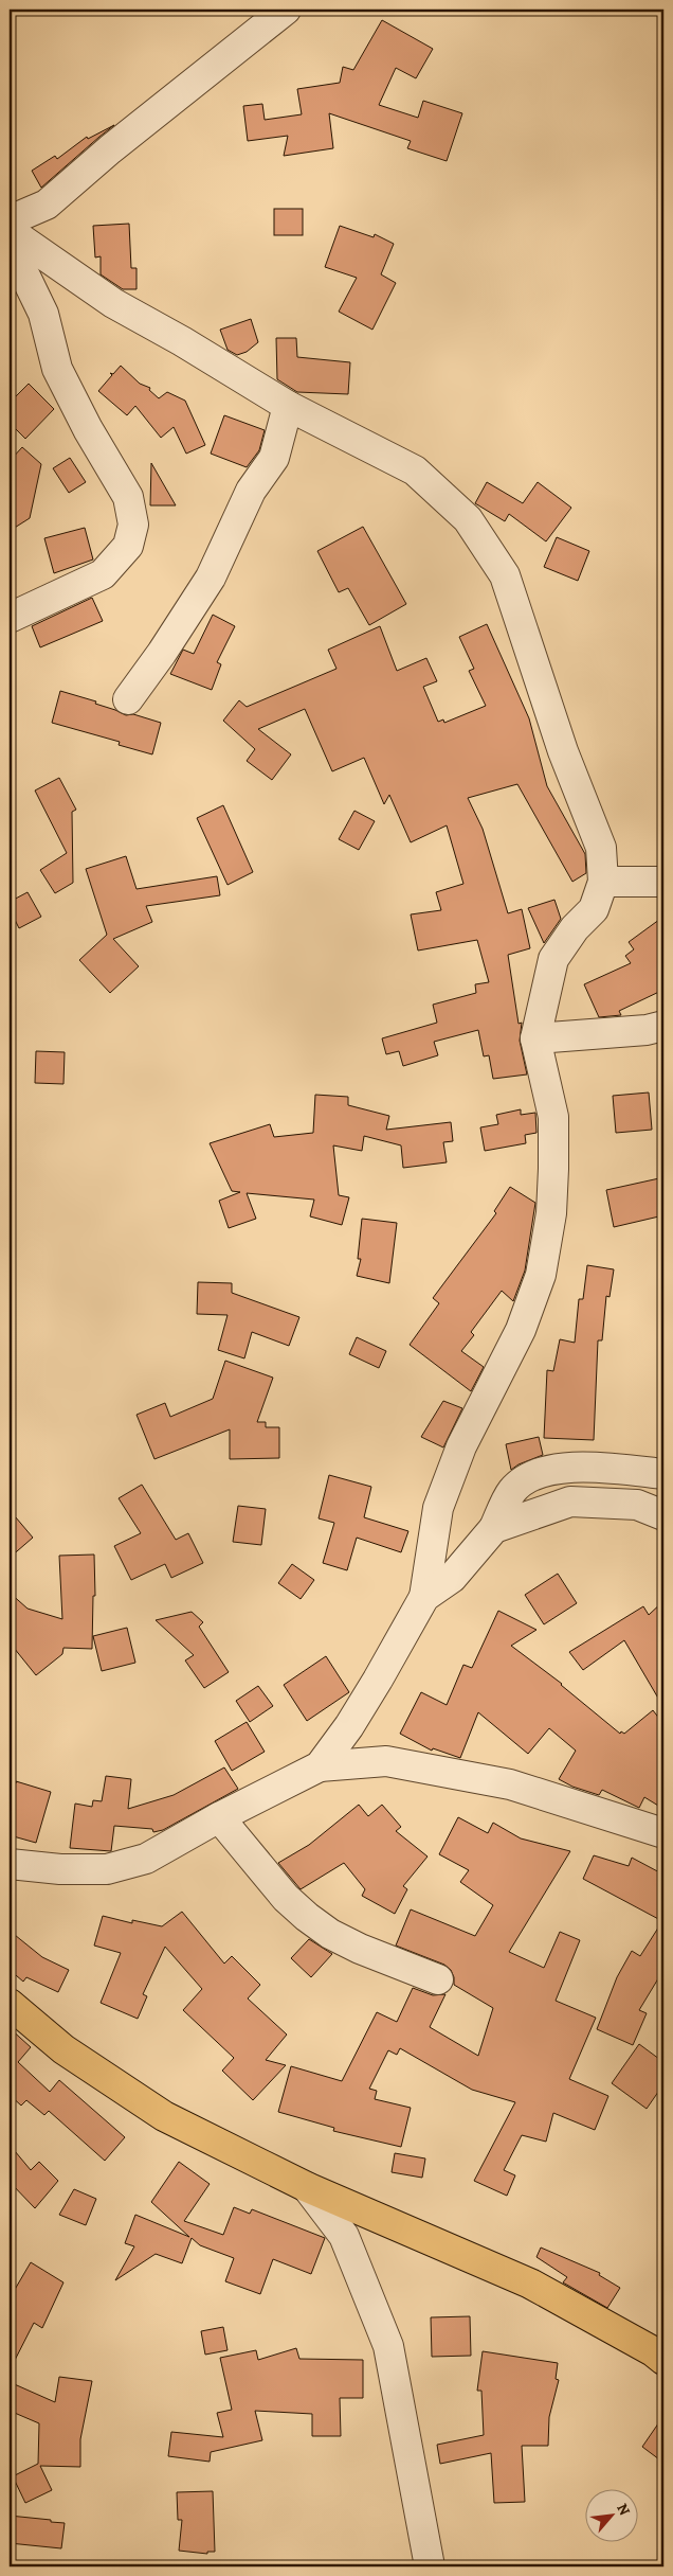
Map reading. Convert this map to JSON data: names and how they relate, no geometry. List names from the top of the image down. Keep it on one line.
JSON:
{"north":"top right"}
